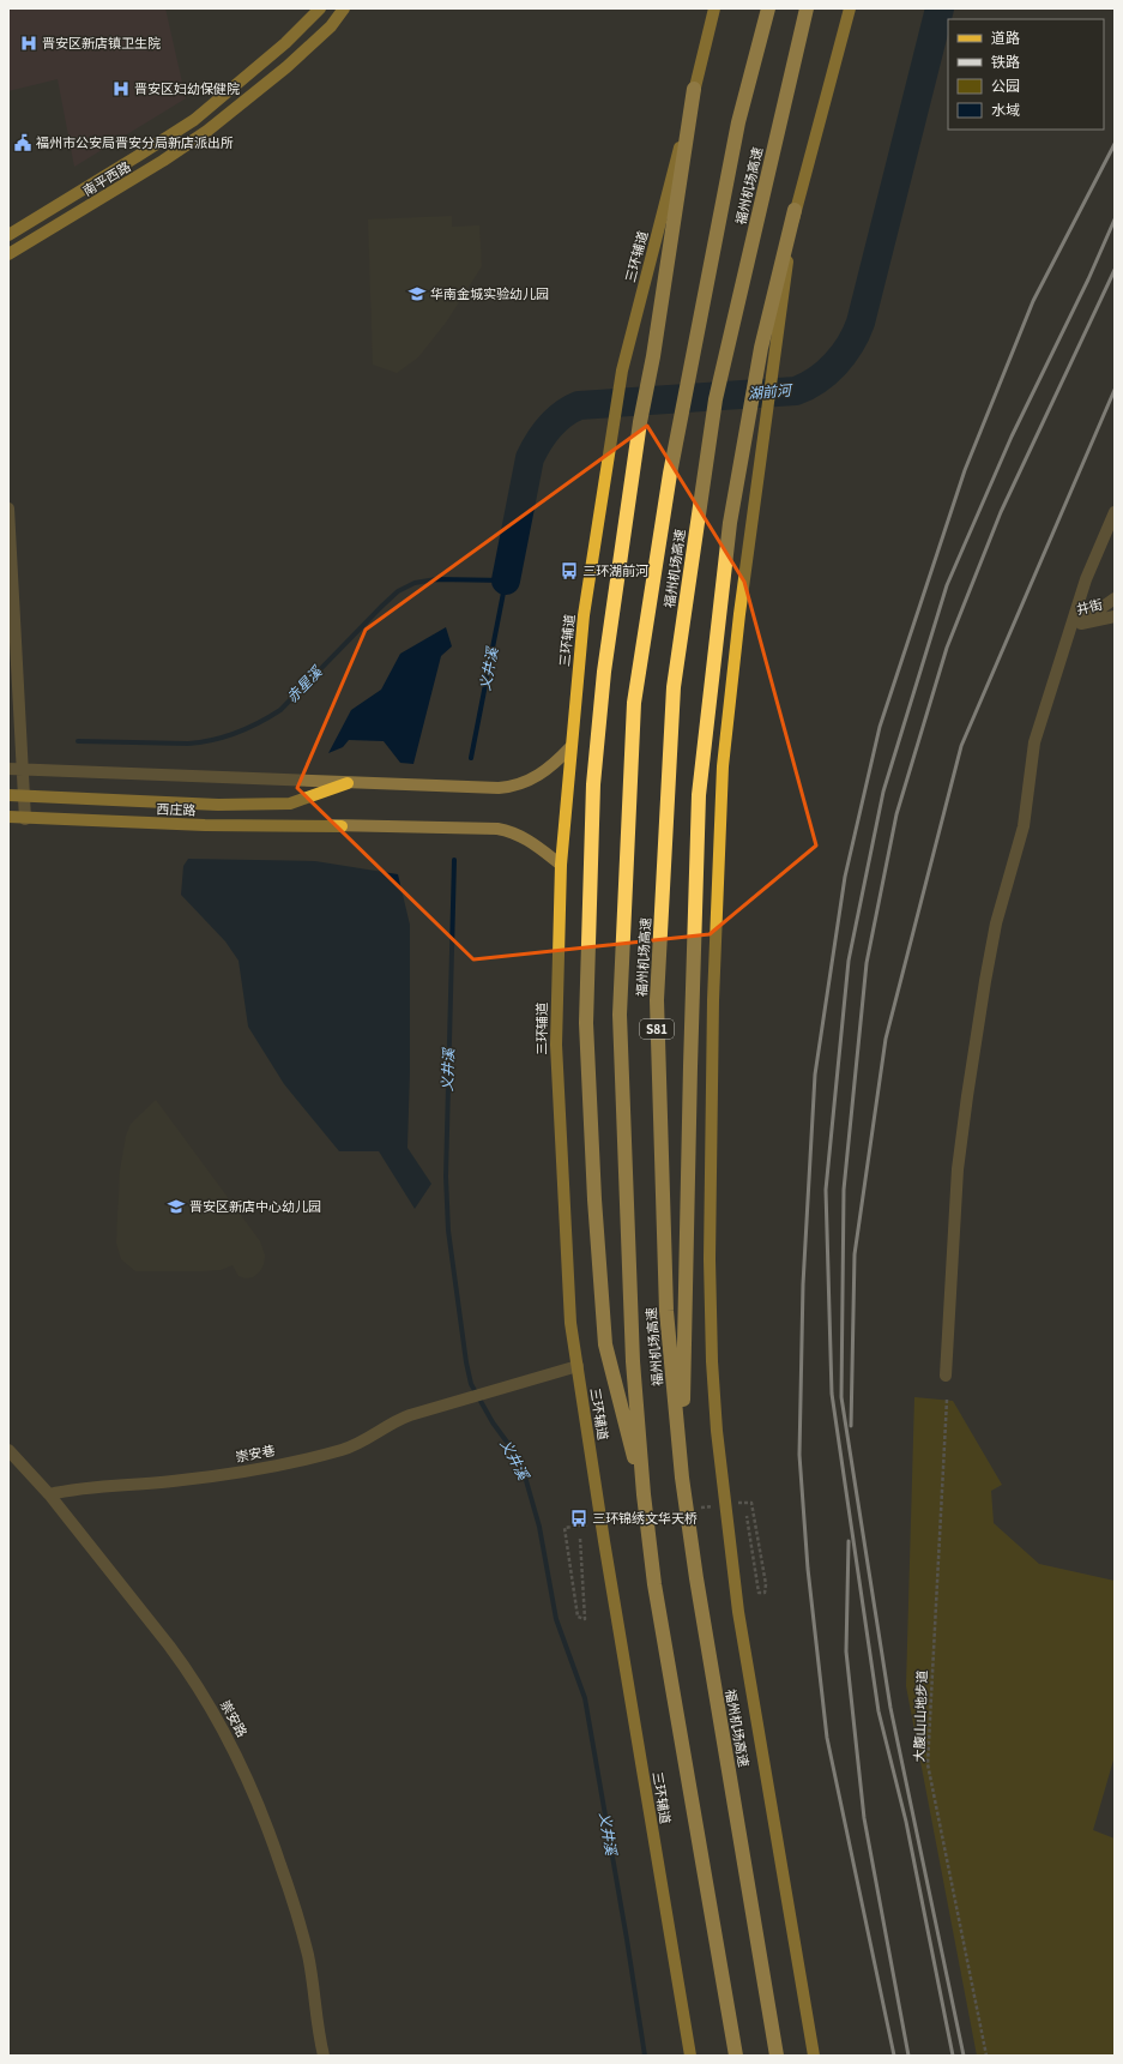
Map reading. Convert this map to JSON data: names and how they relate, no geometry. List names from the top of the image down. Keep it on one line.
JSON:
{"streets":{"highway":["福州机场高速","S81"],"main road":["南平西路","三环辅道","西庄路"],"street":["井街","崇安巷","崇安路"],"path":["大腹山山地步道"]},"crossings":[["三环辅道","崇安巷"],["崇安巷","崇安路"]],"water":["湖前河","义井溪","赤星溪"],"places":{"hospital":["晋安区新店镇卫生院","晋安区妇幼保健院"],"public building":["福州市公安局晋安分局新店派出所"],"school or university":["华南金城实验幼儿园","晋安区新店中心幼儿园"],"bus stop":["三环湖前河","三环锦绣文华天桥"]},"legend":["道路","铁路","公园","水域"]}
